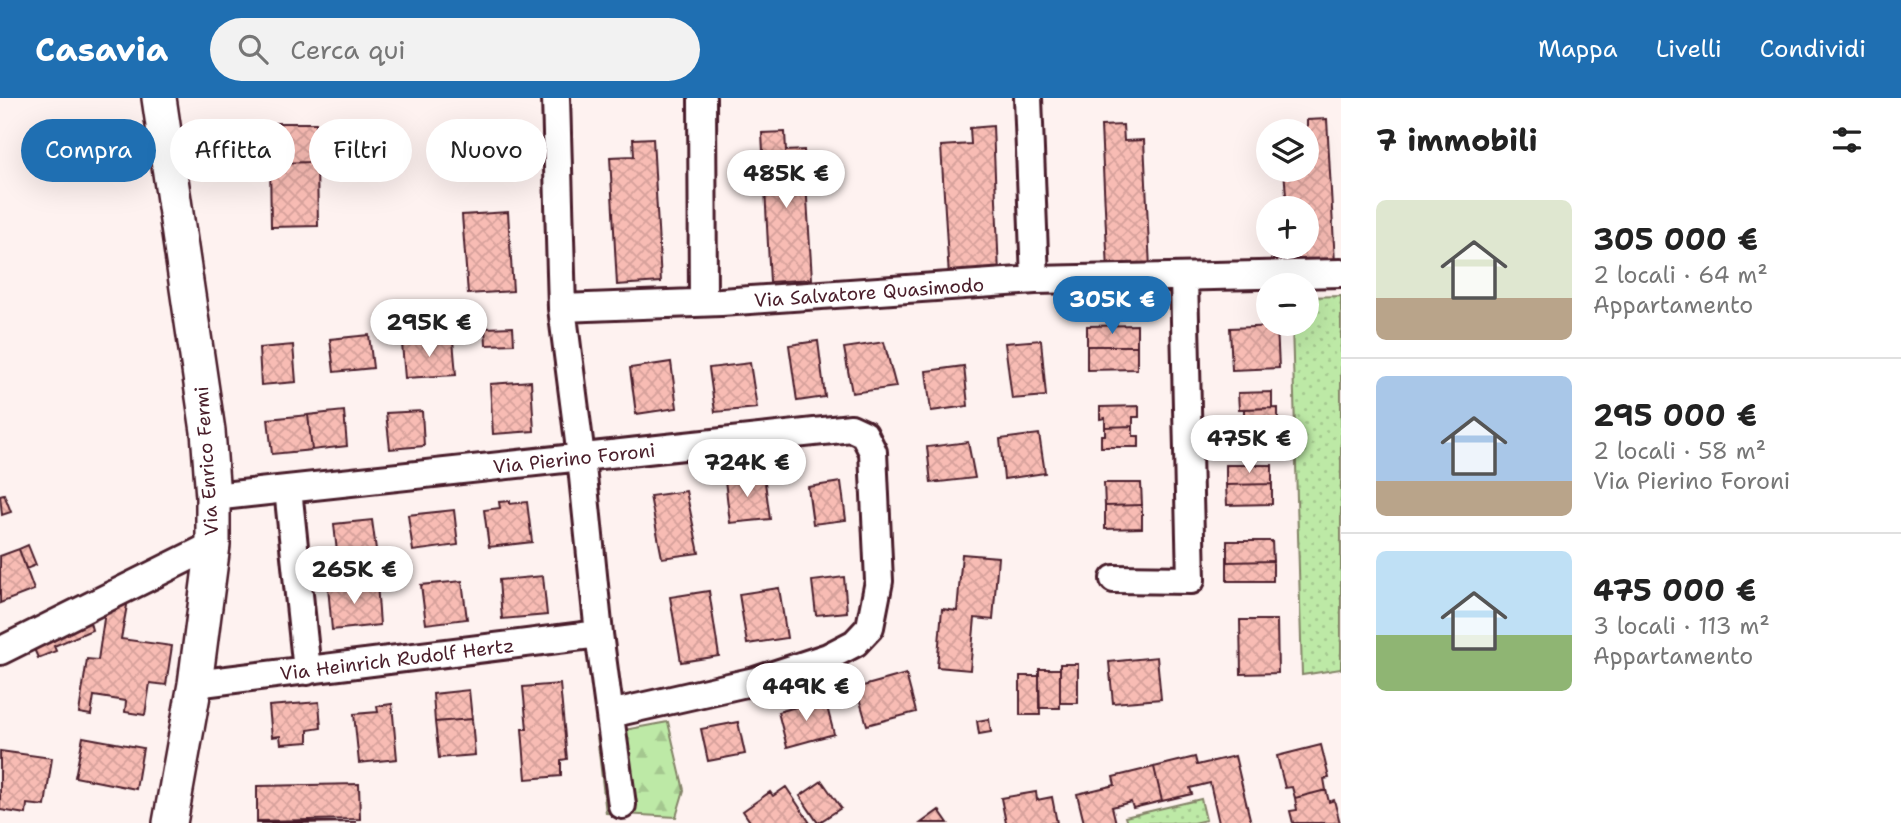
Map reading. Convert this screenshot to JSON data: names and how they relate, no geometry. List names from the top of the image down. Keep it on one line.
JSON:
{"streets":{"street":["Via Salvatore Quasimodo","Via Pierino Foroni","Via Enrico Fermi","Via Heinrich Rudolf Hertz"]},"crossings":[["Via Pierino Foroni","Via Enrico Fermi"],["Via Enrico Fermi","Via Heinrich Rudolf Hertz"]],"page":{"header":"Casavia","search":"Cerca qui","nav":["Mappa","Livelli","Condividi"],"heading":"7 immobili","map_buttons":["+","−"],"chip":["Compra","Affitta","Filtri","Nuovo"],"price":["485K €","305K €","295K €","475K €","724K €","265K €","449K €"],"list":[{"name":"305 000 €","note":"2 locali · 64 m² · Appartamento"},{"name":"295 000 €","note":"2 locali · 58 m² · Via Pierino Foroni"},{"name":"475 000 €","note":"3 locali · 113 m² · Appartamento"}]}}
